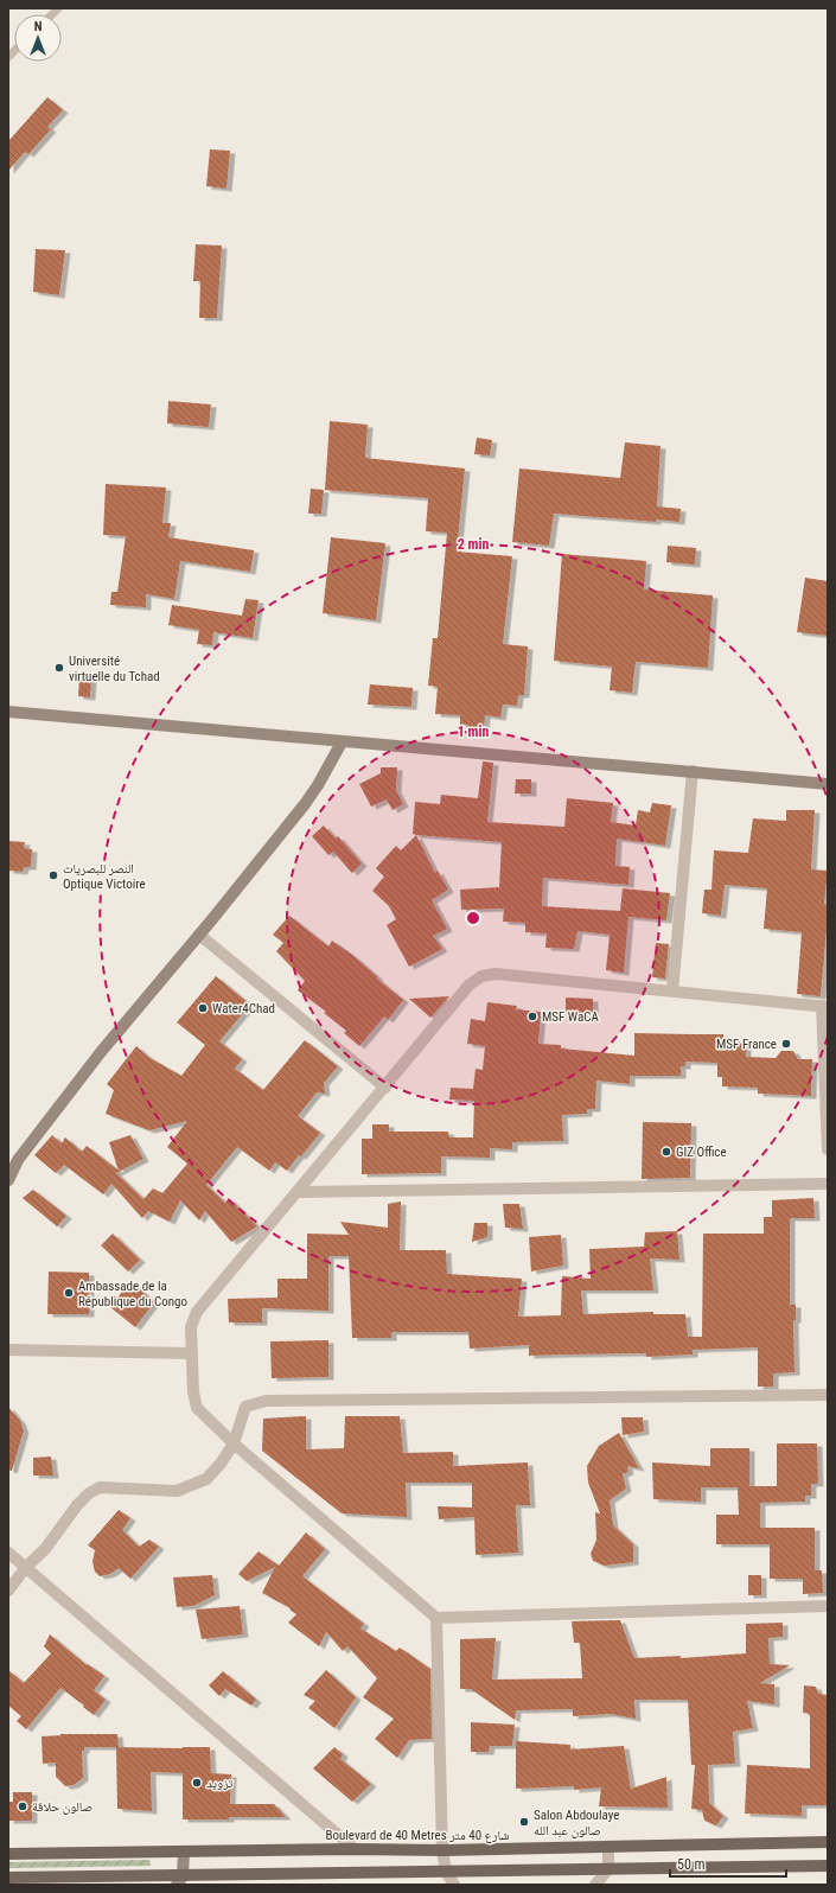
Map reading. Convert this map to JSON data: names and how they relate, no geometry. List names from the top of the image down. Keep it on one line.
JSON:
{"streets":{"main road":["Boulevard de 40 Metres شارع 40 متر"]},"places":["Université virtuelle du Tchad","النصر للبصريات Optique Victoire","Water4Chad","MSF WaCA","MSF France","GIZ Office","Ambassade de la République du Congo","تزويد","صالون حلاقة","Salon Abdoulaye صالون عبد الله"],"scale_bar":"50 m","north":"top","rings":["2 min","1 min"]}
